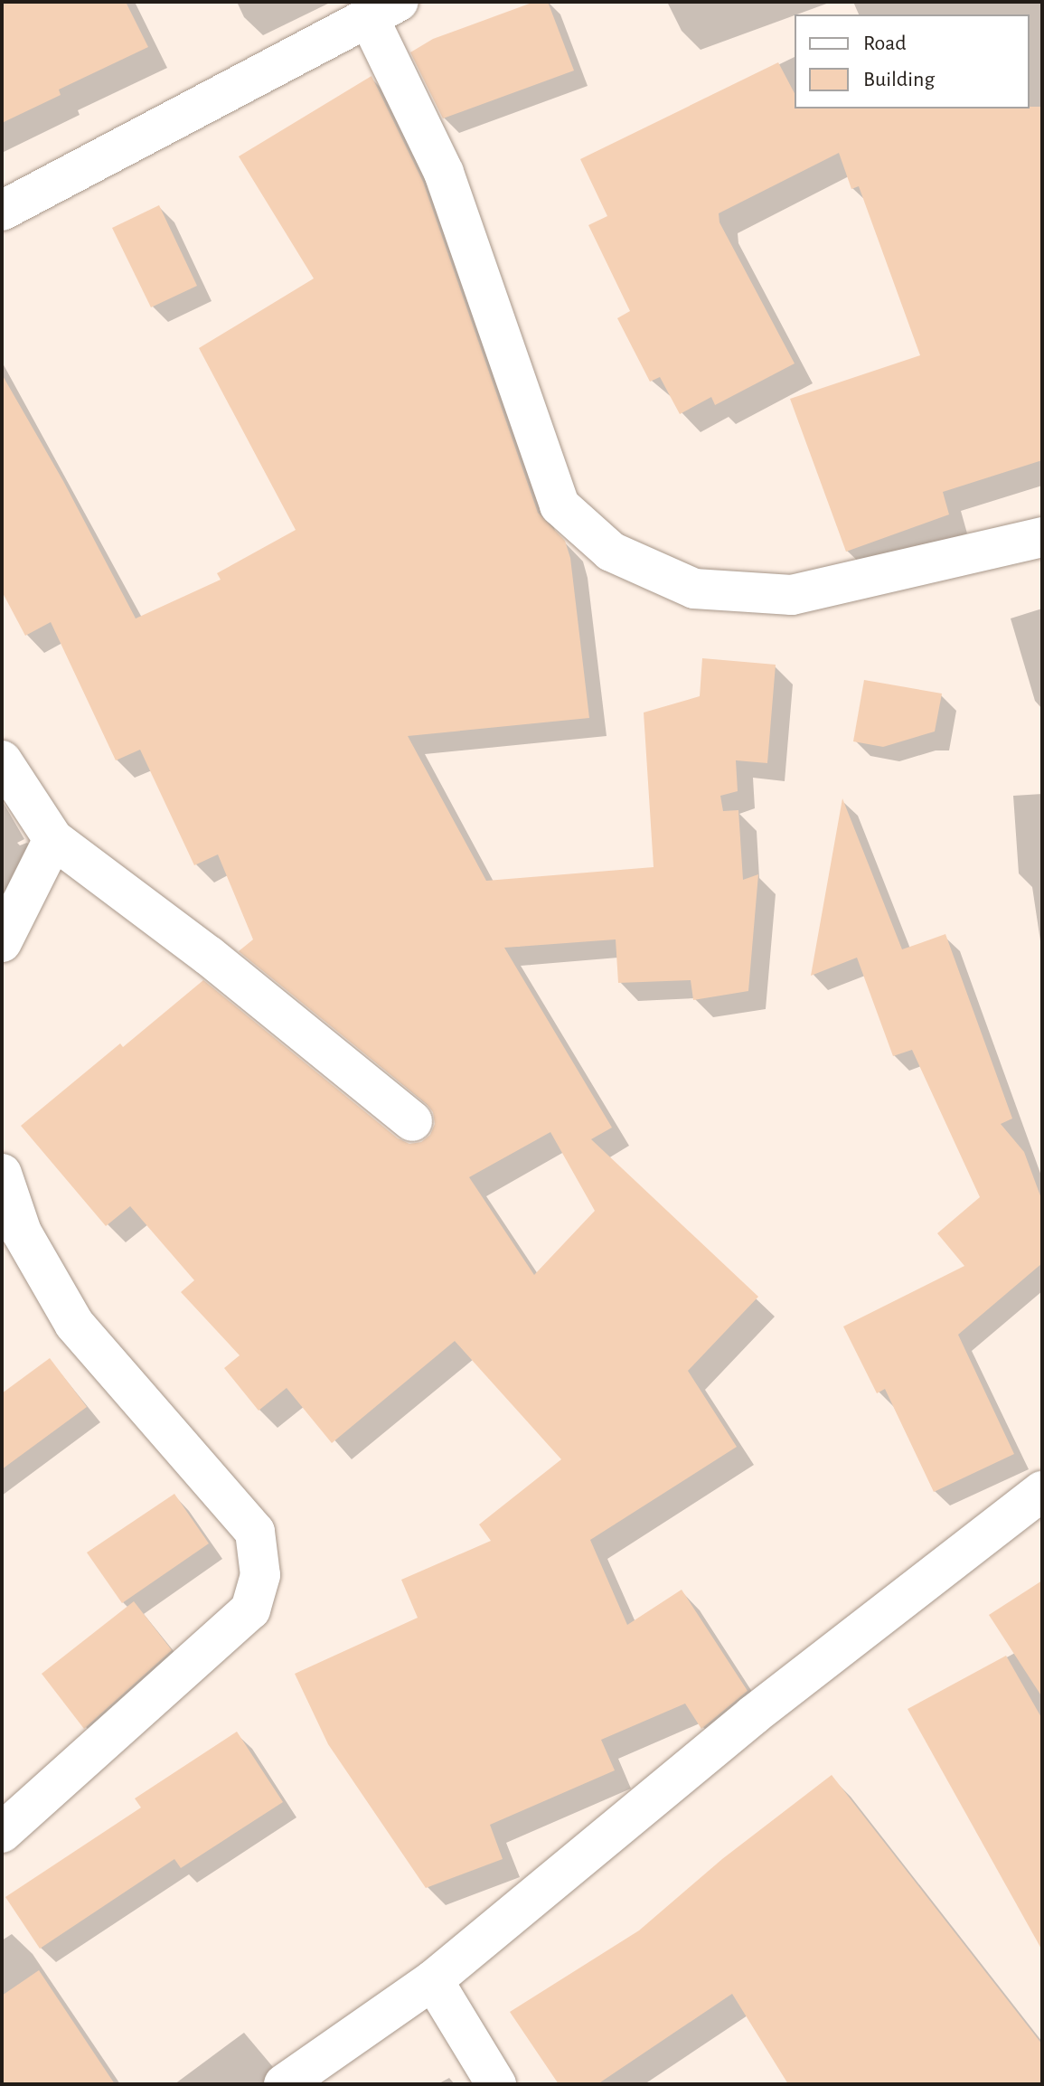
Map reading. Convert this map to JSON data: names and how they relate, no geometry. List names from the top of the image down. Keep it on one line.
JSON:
{"legend":["Road","Building"]}
